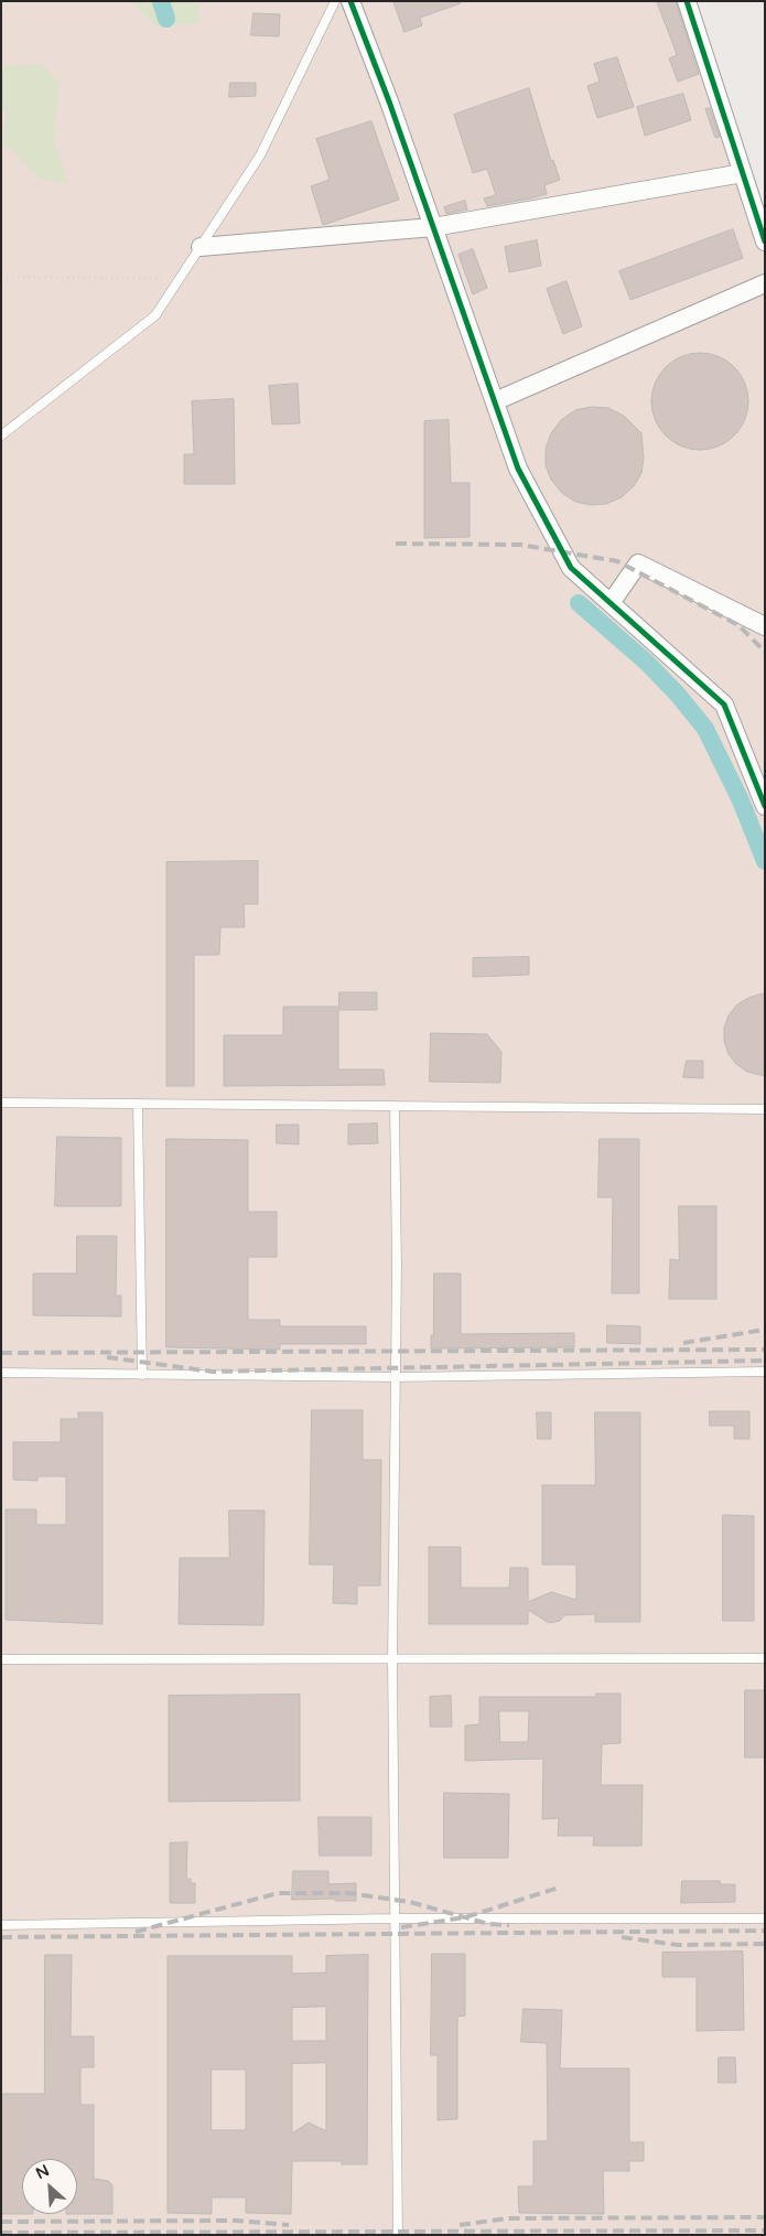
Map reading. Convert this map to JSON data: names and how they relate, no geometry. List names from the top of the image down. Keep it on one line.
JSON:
{"north":"top left"}
